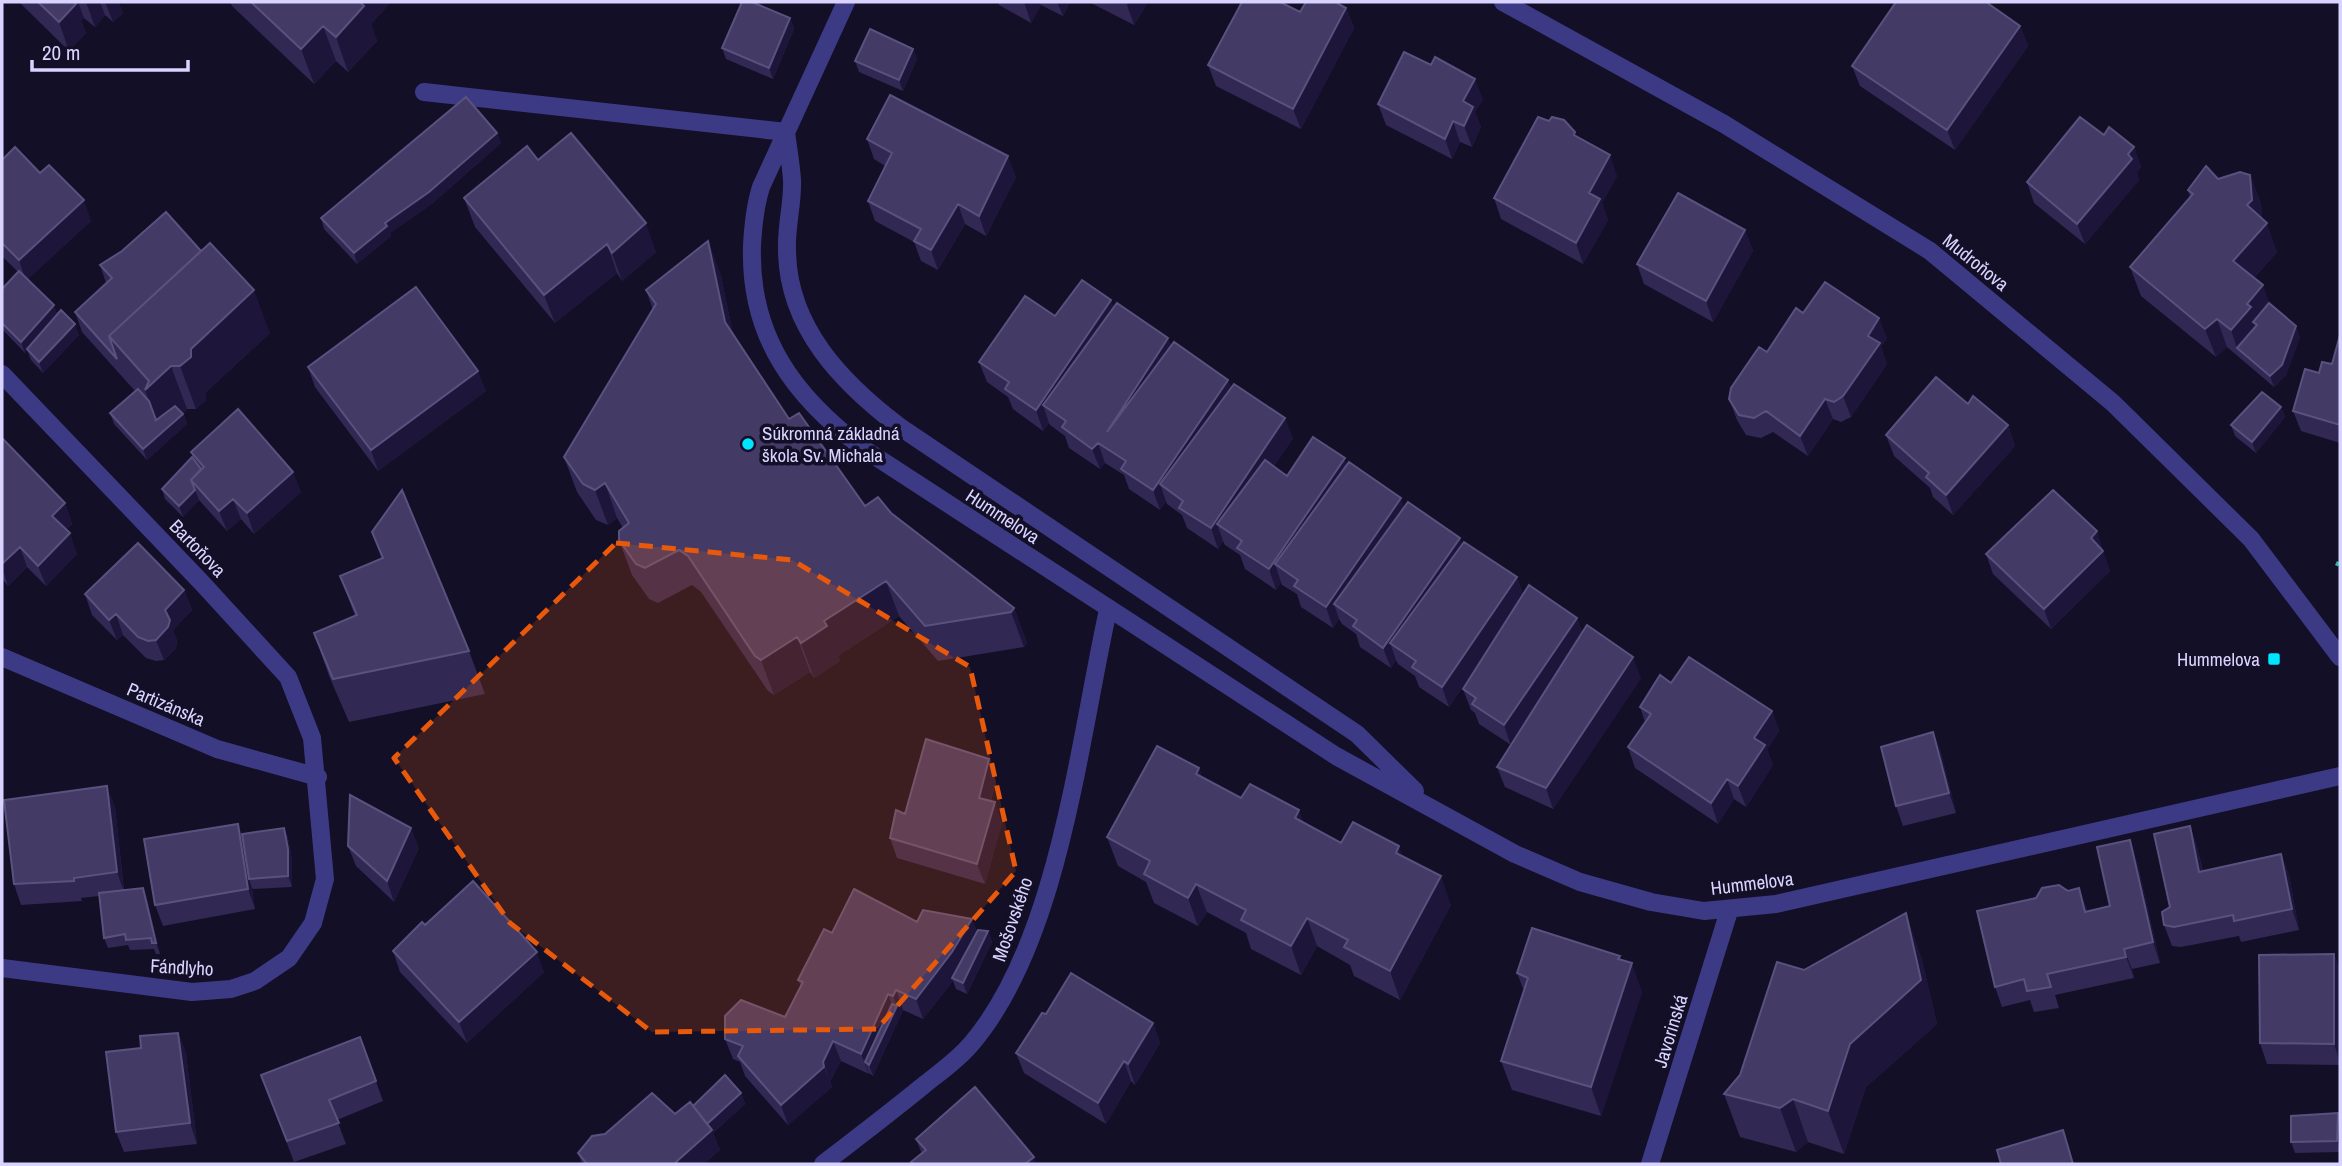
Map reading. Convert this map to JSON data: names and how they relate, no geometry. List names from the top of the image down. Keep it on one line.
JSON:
{"streets":{"street":["Mudroňova","Hummelova","Bartoňova","Partizánska","Mošovského","Fándlyho","Javorinská"]},"crossings":[["Hummelova","Mošovského"],["Hummelova","Javorinská"],["Bartoňova","Partizánska"],["Bartoňova","Fándlyho"],["Partizánska","Fándlyho"]],"places":{"other":["Súkromná základná škola Sv. Michala"],"transit":["Hummelova"]},"scale_bar":"20 m"}
